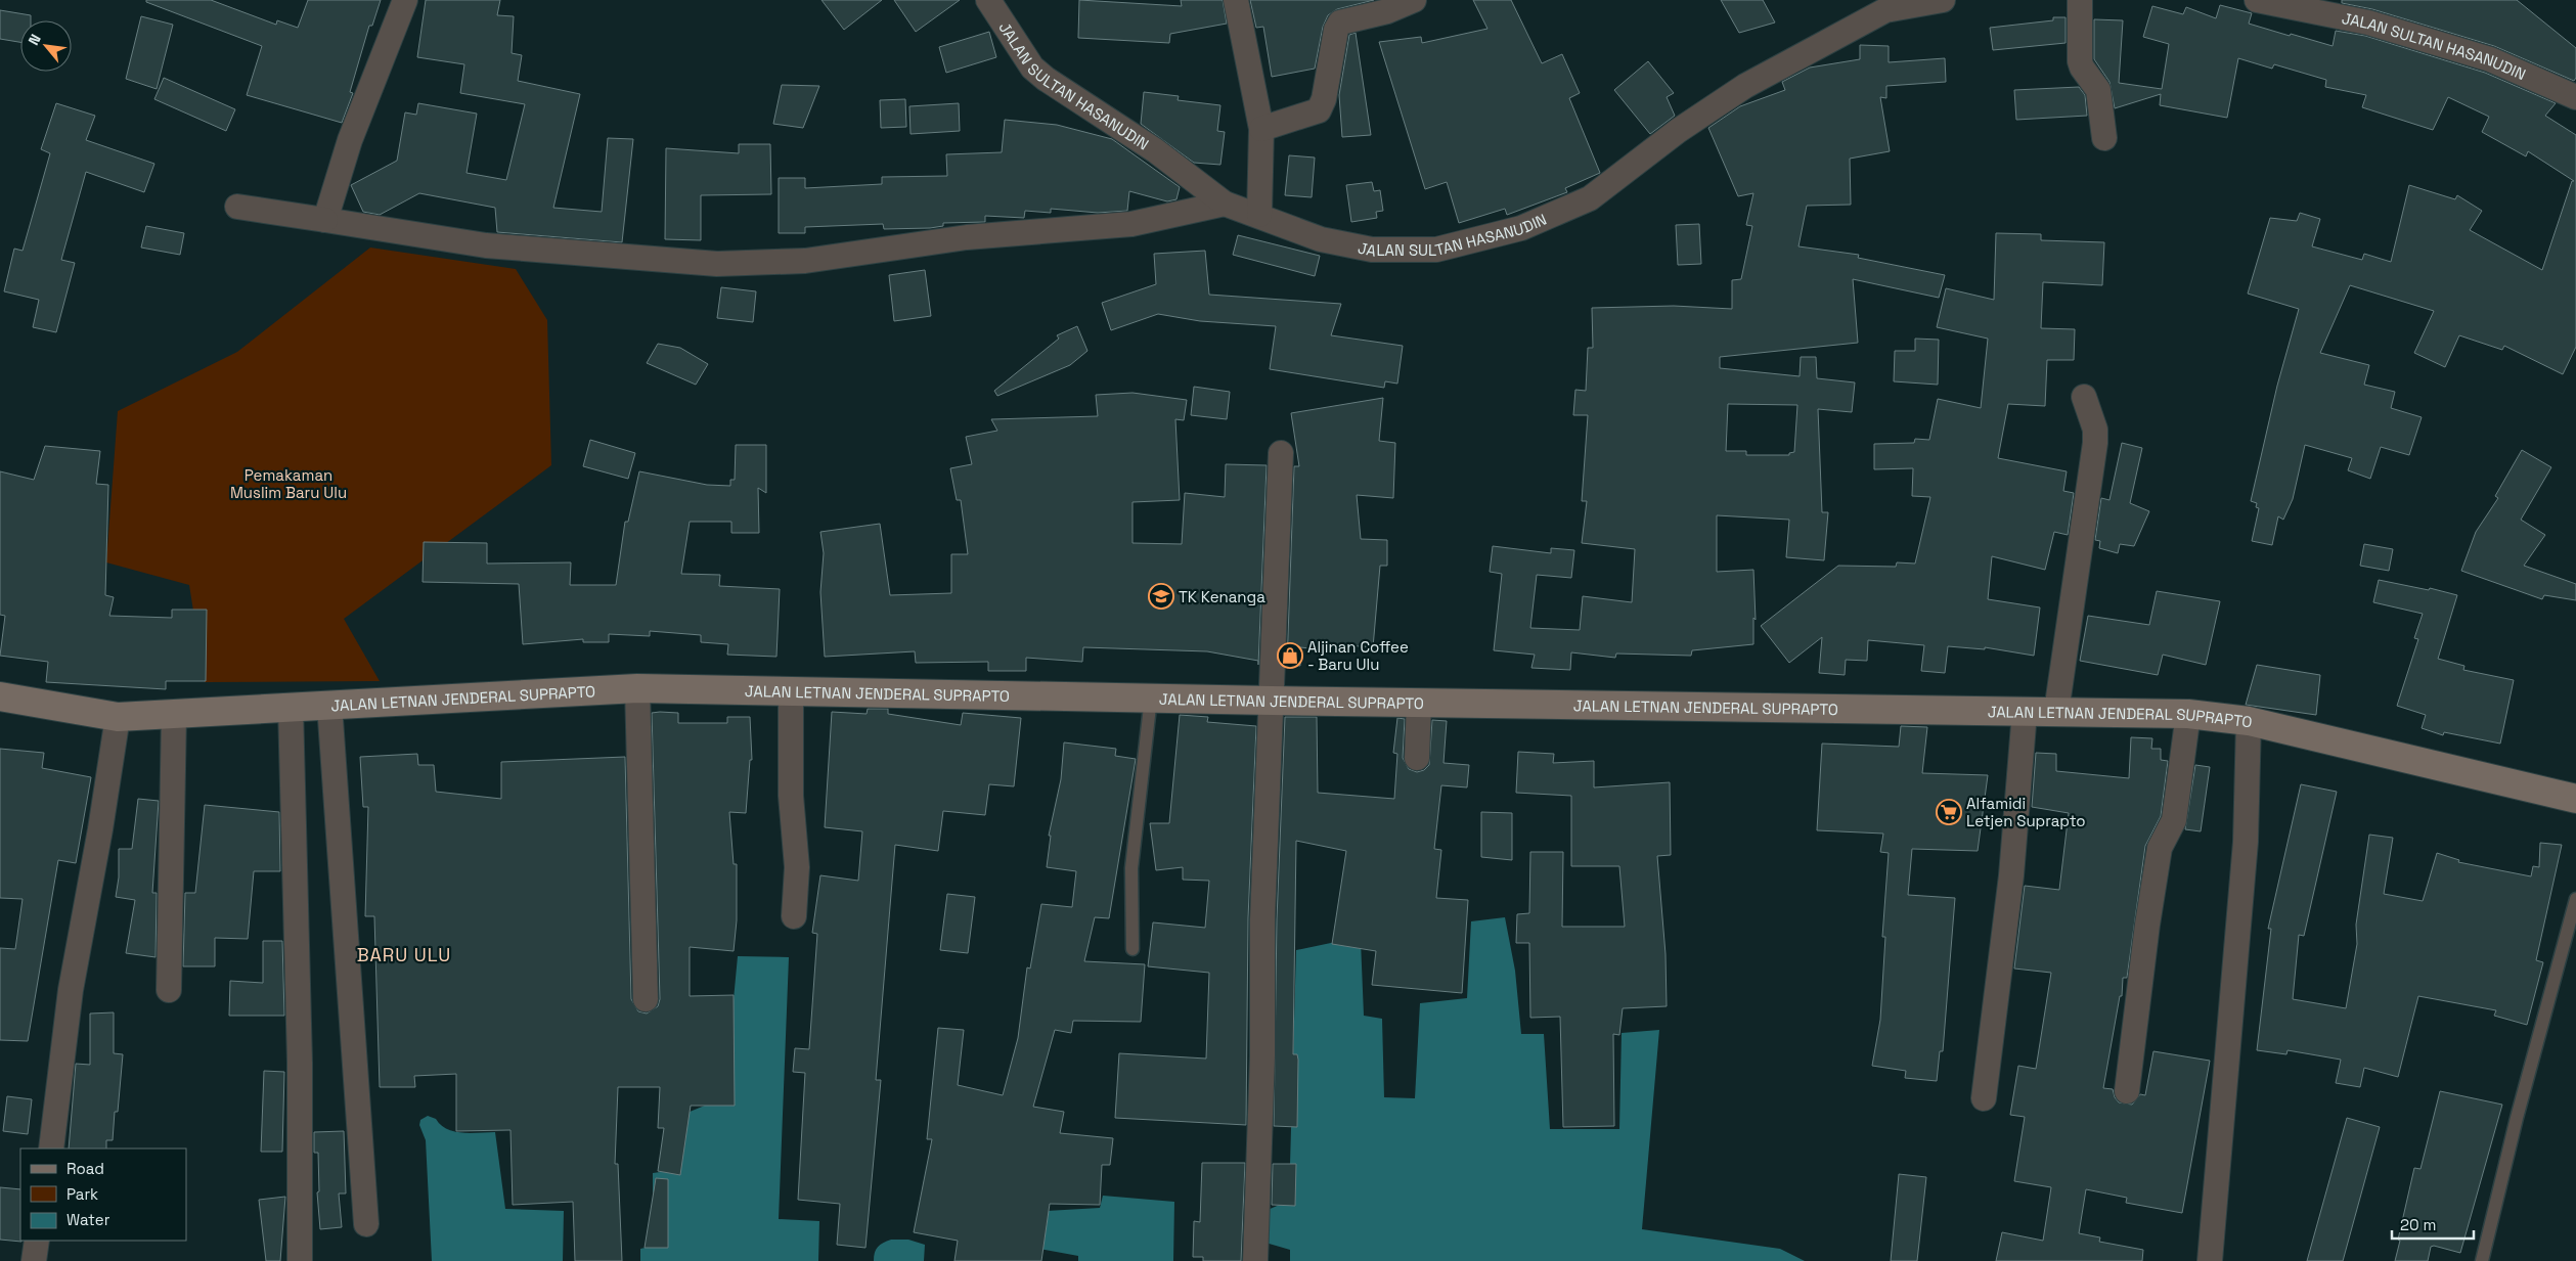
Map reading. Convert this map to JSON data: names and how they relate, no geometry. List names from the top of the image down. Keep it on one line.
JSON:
{"streets":{"main road":["JALAN LETNAN JENDERAL SUPRAPTO"],"street":["JALAN SULTAN HASANUDIN"]},"districts":["BARU ULU"],"parks":["Pemakaman Muslim Baru Ulu"],"places":{"school or university":["TK Kenanga"],"shop":["Aljinan Coffee - Baru Ulu"],"supermarket":["Alfamidi Letjen Suprapto"]},"legend":["Road","Park","Water"],"scale_bar":"20 m","north":"top left"}
